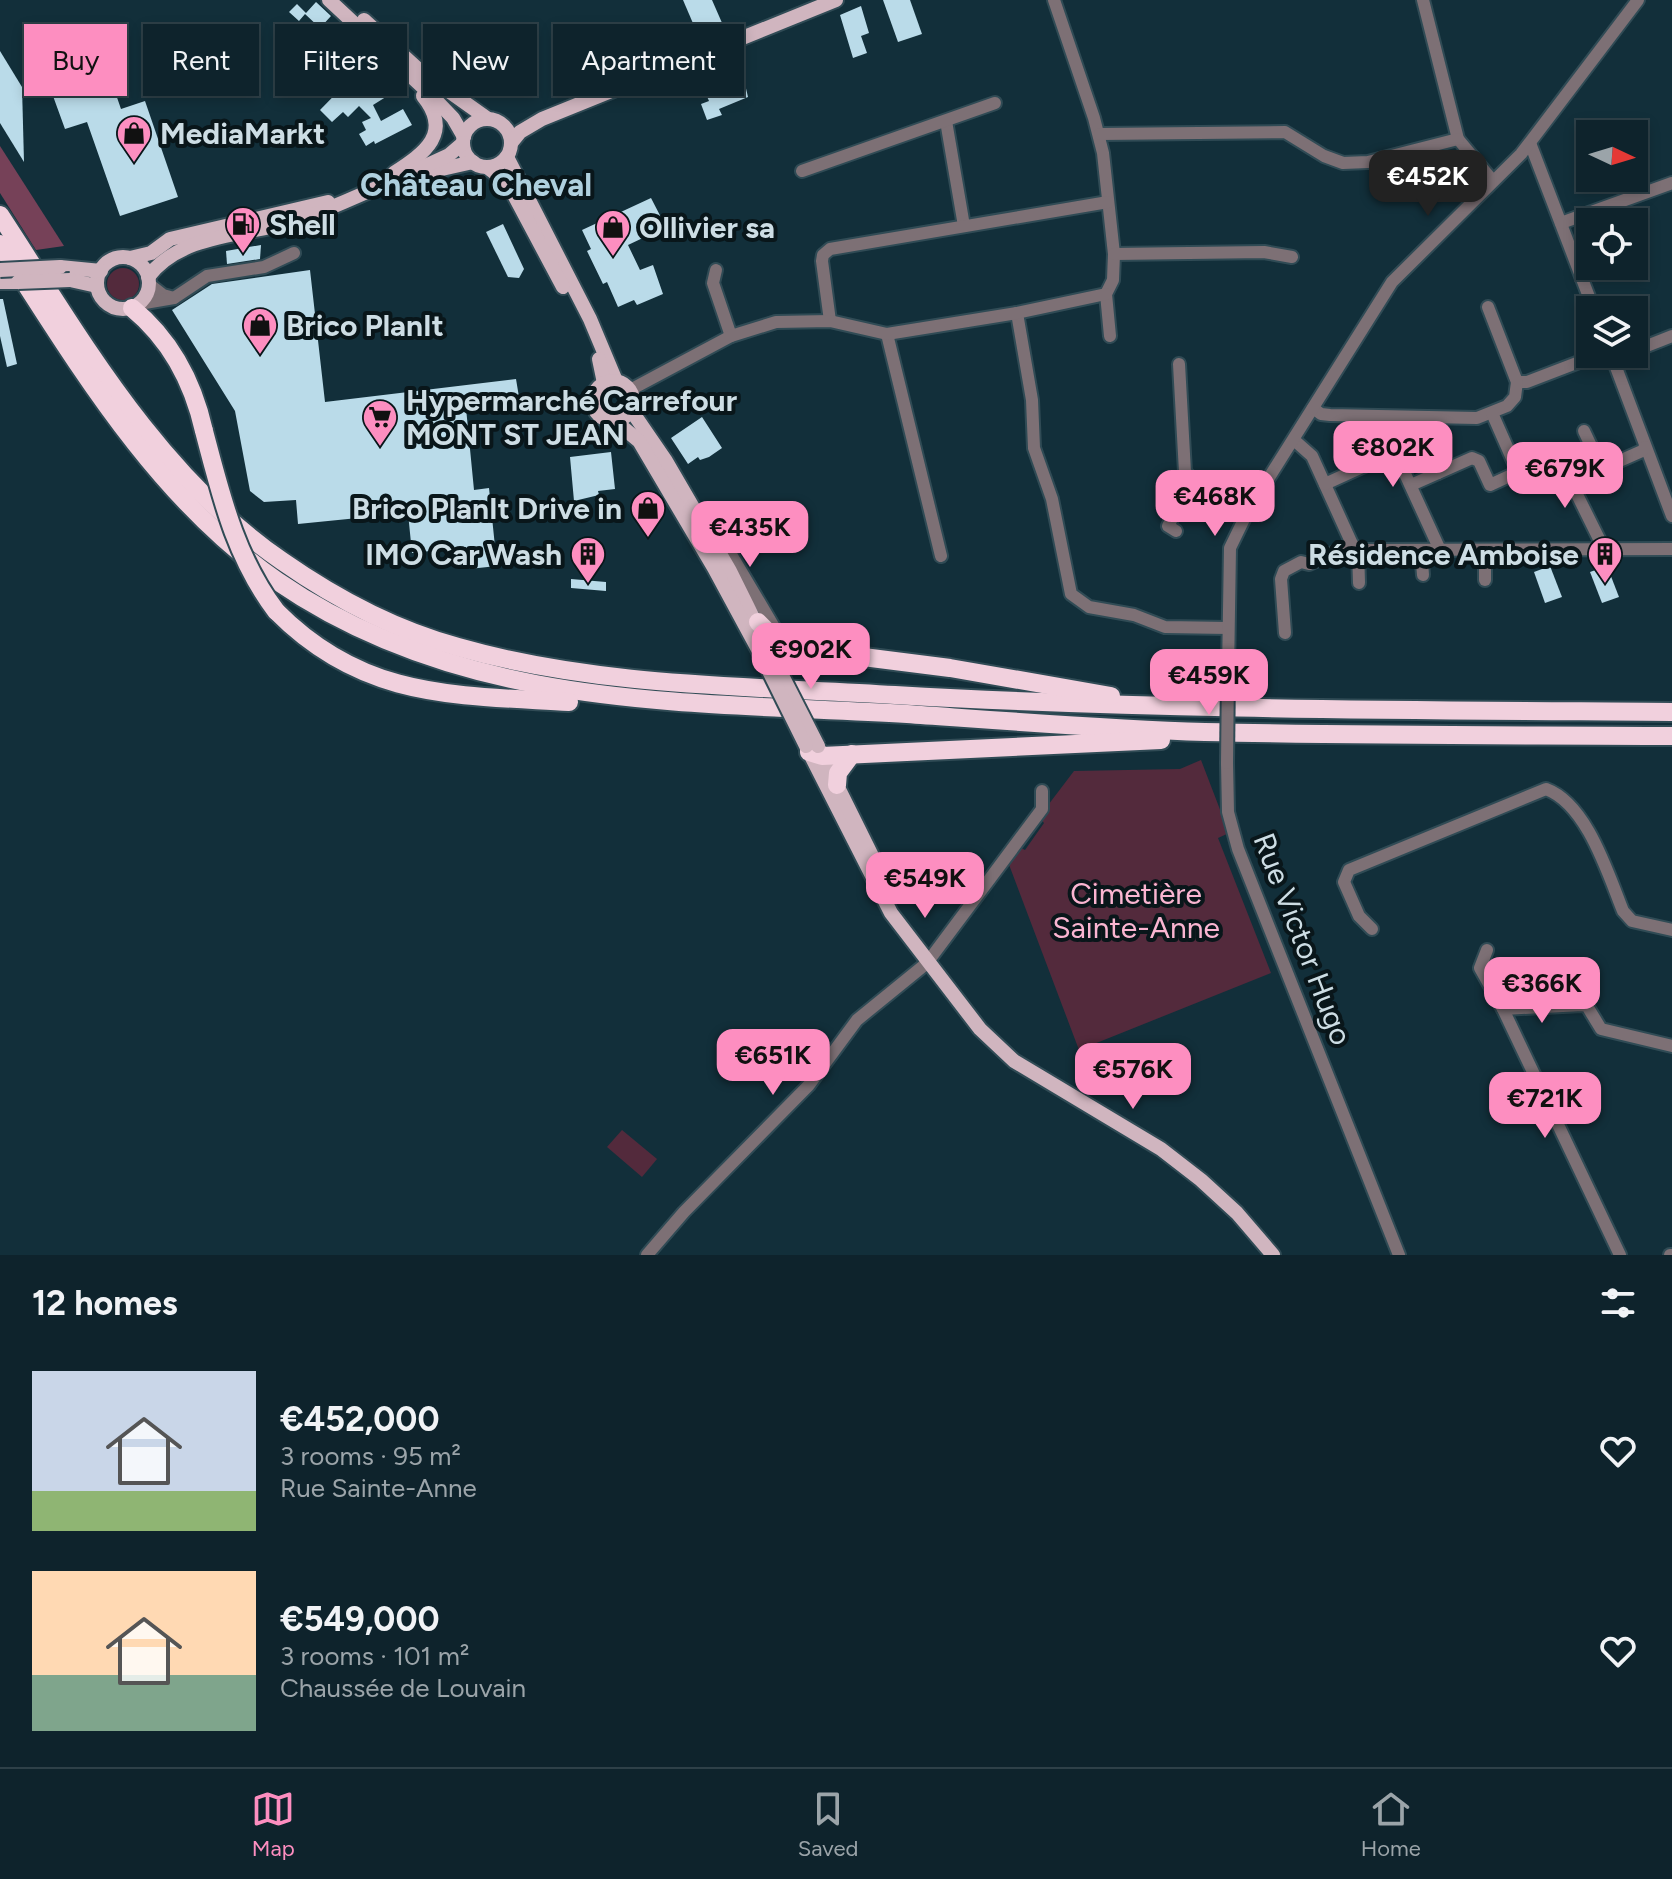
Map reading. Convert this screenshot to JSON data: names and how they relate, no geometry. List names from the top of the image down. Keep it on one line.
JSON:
{"streets":{"street":["Rue Victor Hugo"]},"districts":["Château Cheval"],"parks":["Cimetière Sainte-Anne"],"places":{"shop":["MediaMarkt","Ollivier sa","Brico PlanIt","Brico PlanIt Drive in"],"fuel station":["Shell"],"supermarket":["Hypermarché Carrefour MONT ST JEAN"],"building":["IMO Car Wash","Résidence Amboise"]},"north":"right","page":{"chip":["Buy","Rent","Filters","New","Apartment"],"price":["€452K","€802K","€679K","€468K","€435K","€902K","€459K","€549K","€366K","€651K","€576K","€721K"],"heading":"12 homes","list":[{"name":"€452,000","note":"3 rooms · 95 m² · Rue Sainte-Anne"},{"name":"€549,000","note":"3 rooms · 101 m² · Chaussée de Louvain"}],"tabs":["Map","Saved","Home"]}}
